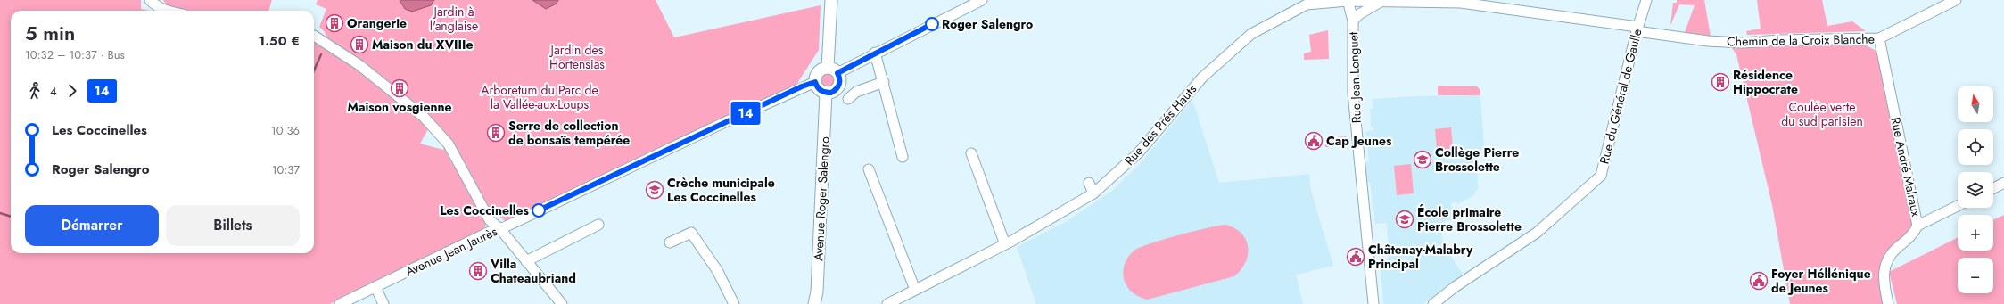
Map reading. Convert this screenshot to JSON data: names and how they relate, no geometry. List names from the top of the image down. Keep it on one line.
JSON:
{"streets":{"main road":["Avenue Roger Salengro"],"street":["Chemin de la Croix Blanche","Rue Jean Longuet","Rue du Général de Gaulle","Rue des Prés Hauts","Rue André Malraux","Avenue Jean Jaurès"]},"crossings":[["Chemin de la Croix Blanche","Rue du Général de Gaulle"],["Chemin de la Croix Blanche","Rue des Prés Hauts"],["Chemin de la Croix Blanche","Rue André Malraux"],["Rue Jean Longuet","Rue des Prés Hauts"],["Avenue Roger Salengro","Avenue Jean Jaurès"]],"parks":["Jardin à l'anglaise","Jardin des Hortensias","Arboretum du Parc de la Vallée-aux-Loups","Coulée verte du sud parisien"],"places":{"building":["Orangerie","Maison du XVIIIe","Résidence Hippocrate","Maison vosgienne","Serre de collection de bonsaïs tempérée","Villa Chateaubriand"],"other":["Roger Salengro","Les Coccinelles"],"public building":["Cap Jeunes","Châtenay-Malabry Principal","Foyer Héllénique de Jeunes"],"school or university":["Collège Pierre Brossolette","Crèche municipale Les Coccinelles","École primaire Pierre Brossolette"]},"lines":["bus line 14"],"north":"top","page":{"on_map":"14","heading":["5 min","10:32 – 10:37 · Bus","1.50 €"],"legs":["4","14"],"map_buttons":["+","−"],"list":[{"name":"Les Coccinelles","value":"10:36"},{"name":"Roger Salengro","value":"10:37"}],"buttons":["Démarrer","Billets"]}}
